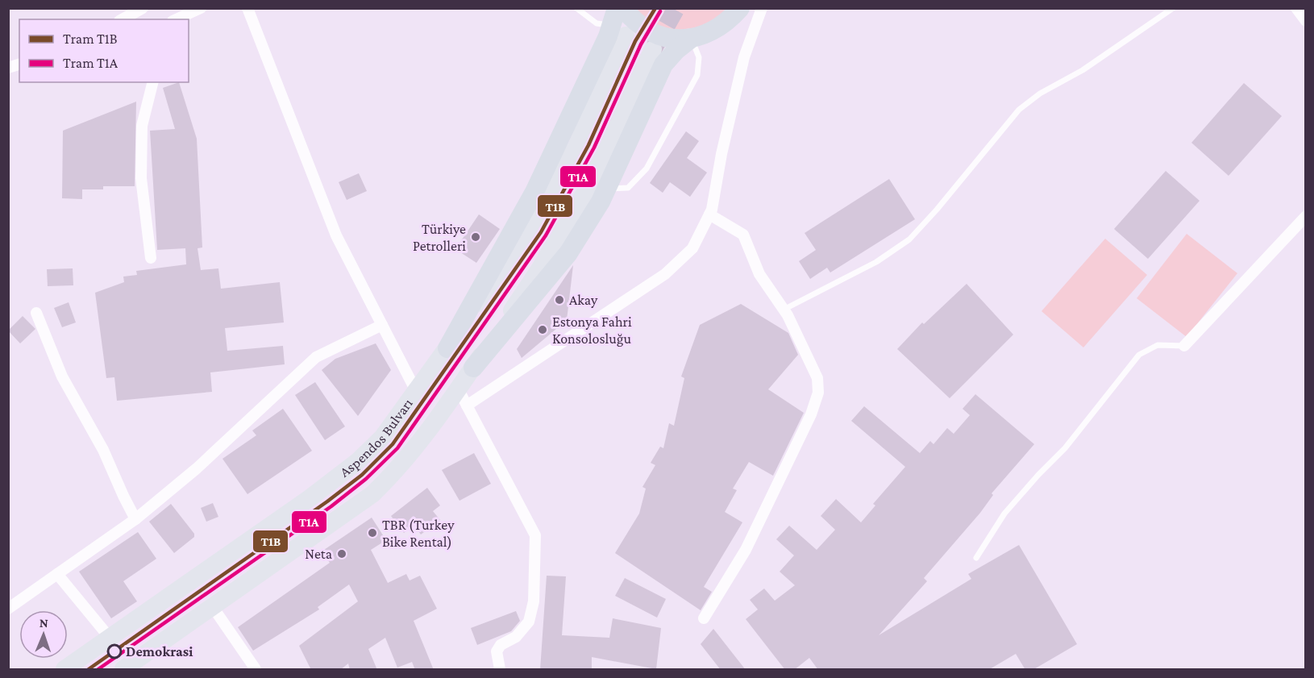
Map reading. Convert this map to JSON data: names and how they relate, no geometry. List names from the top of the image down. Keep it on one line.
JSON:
{"streets":{"main road":["Aspendos Bulvarı"]},"places":["Türkiye Petrolleri","Akay","Estonya Fahri Konsolosluğu","TBR (Turkey Bike Rental)","Neta","Demokrasi"],"lines":["tram line T1B","tram line T1A"],"legend":["Tram T1B","Tram T1A"],"north":"top"}
